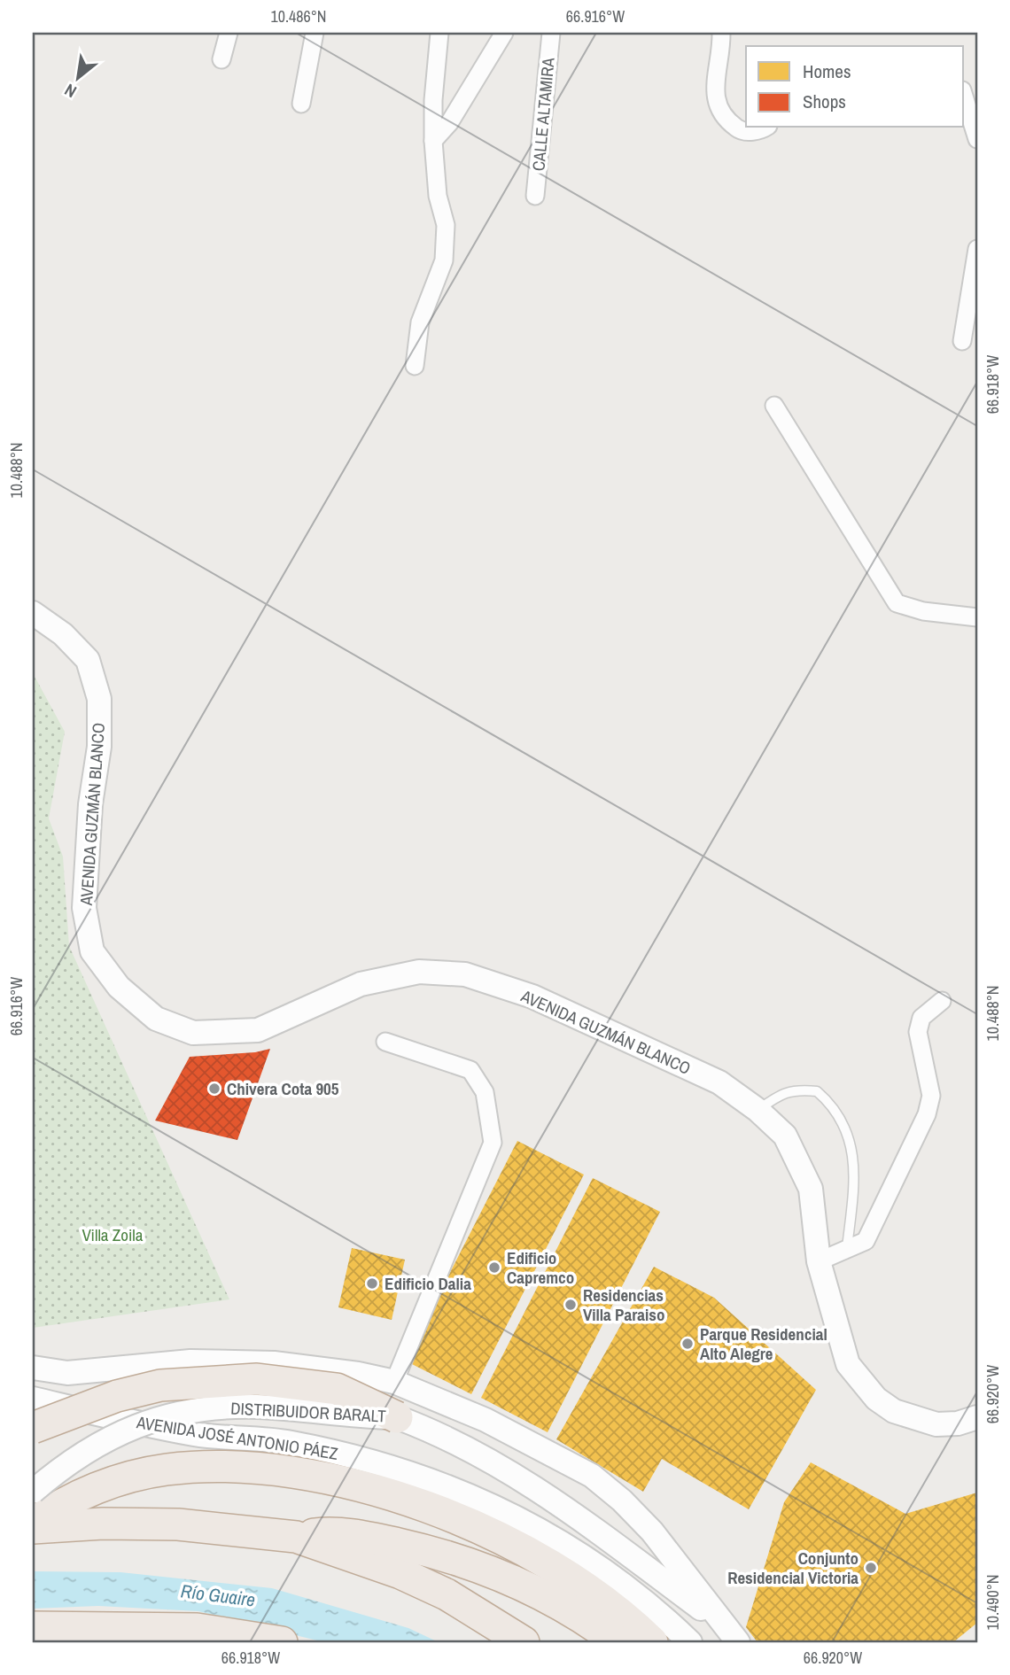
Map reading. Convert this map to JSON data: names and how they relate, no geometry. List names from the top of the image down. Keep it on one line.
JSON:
{"streets":{"main road":["AVENIDA GUZMÁN BLANCO","DISTRIBUIDOR BARALT","AVENIDA JOSÉ ANTONIO PÁEZ"],"street":["CALLE ALTAMIRA"]},"water":["Río Guaire"],"parks":["Villa Zoila"],"places":["Chivera Cota 905","Edificio Capremco","Edificio Dalia","Residencias Villa Paraiso","Parque Residencial Alto Alegre","Conjunto Residencial Victoria"],"legend":["Homes","Shops"],"north":"bottom left","coordinates":["10.486°N","66.916°W","66.918°W","10.488°N","66.920°W","10.490°N"]}
